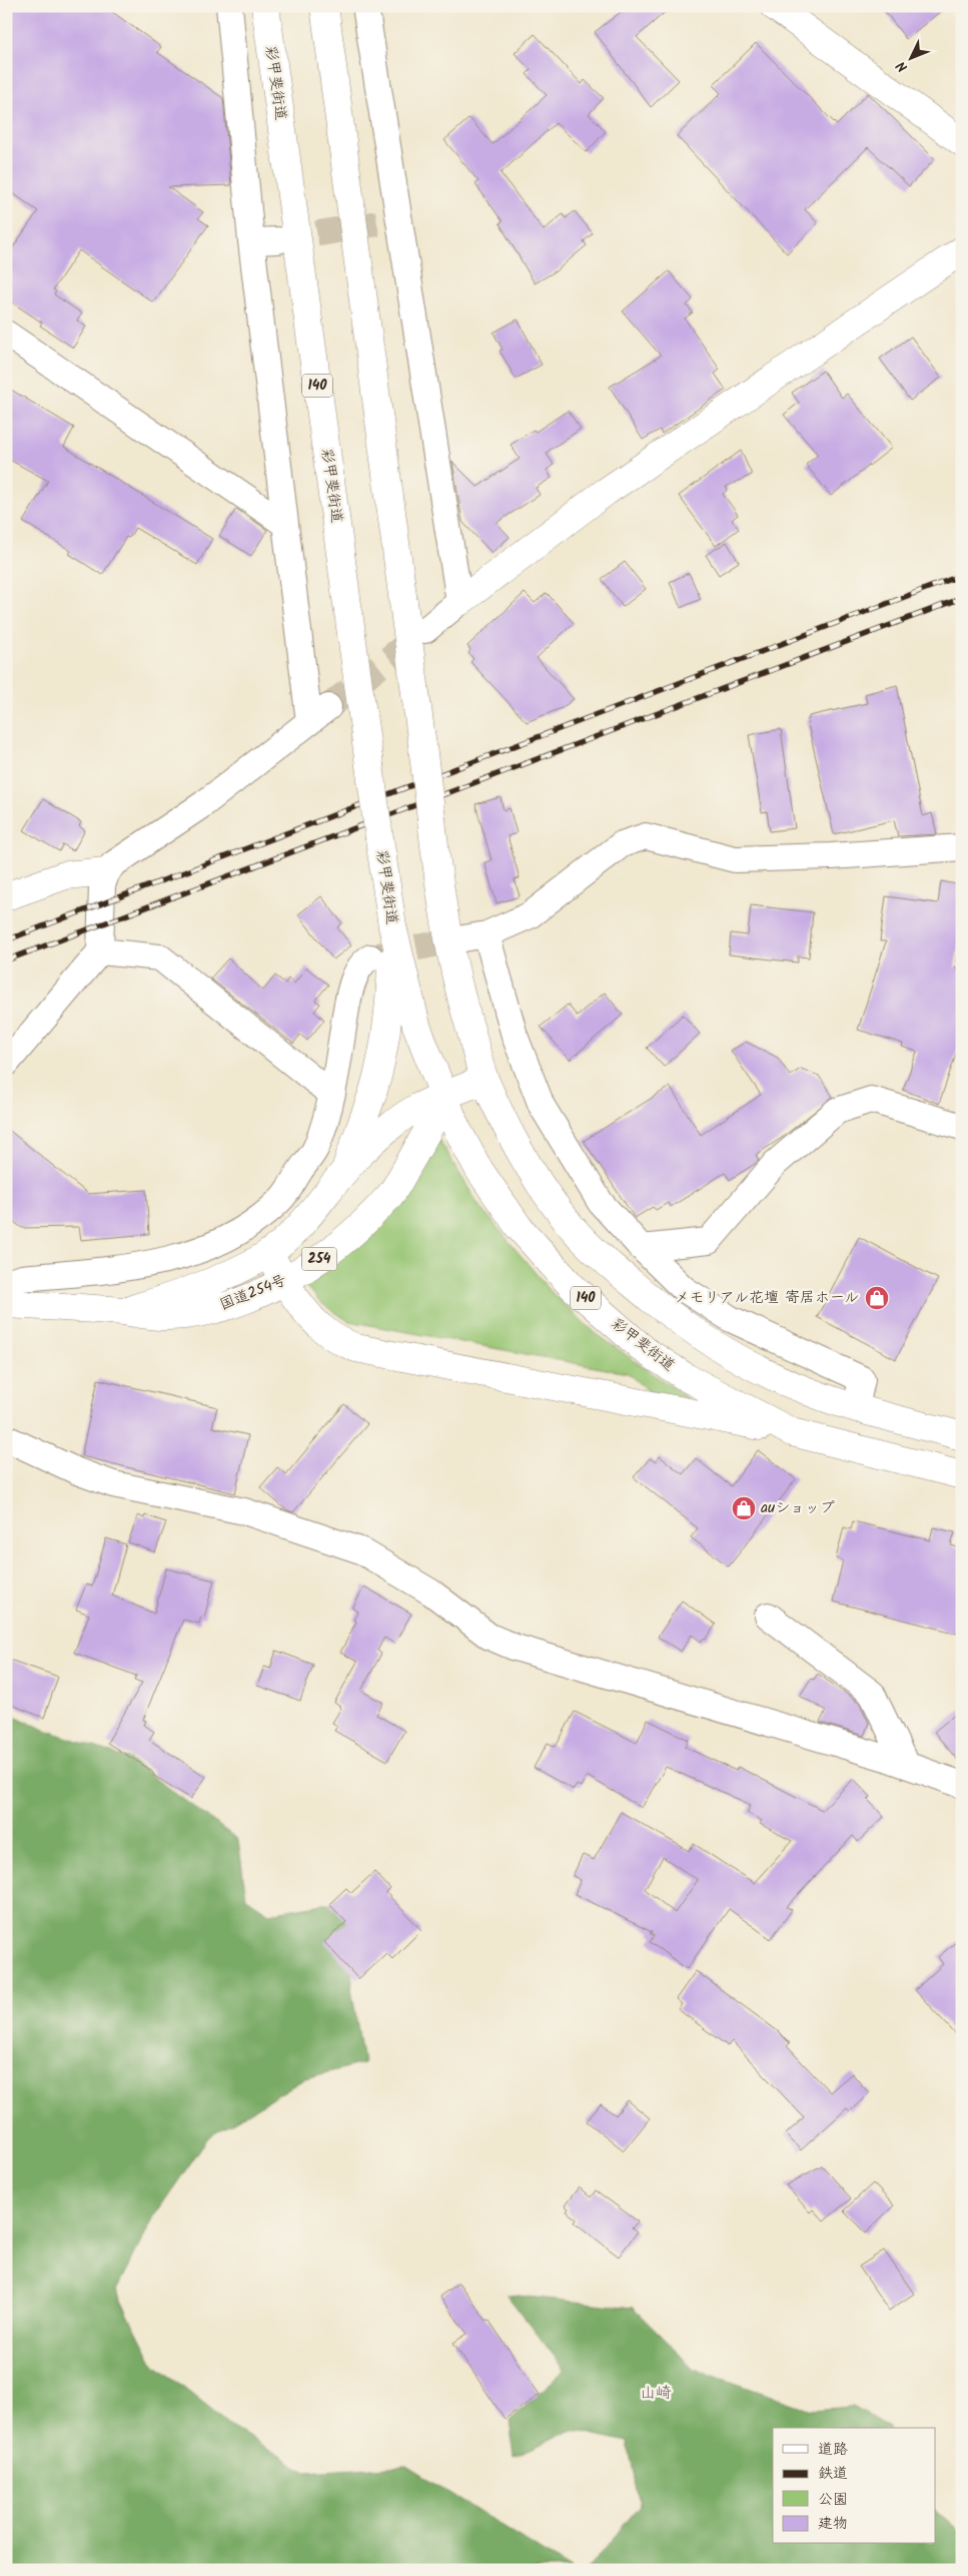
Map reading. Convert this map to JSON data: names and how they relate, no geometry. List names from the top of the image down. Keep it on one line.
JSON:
{"streets":{"main road":["彩甲斐街道","140","254","国道254号"]},"crossings":[["彩甲斐街道","国道254号"],["140","国道254号"]],"districts":["山崎"],"places":{"shop":["メモリアル花壇 寄居ホール","auショップ"]},"legend":["道路","鉄道","公園","建物"],"north":"bottom left"}
